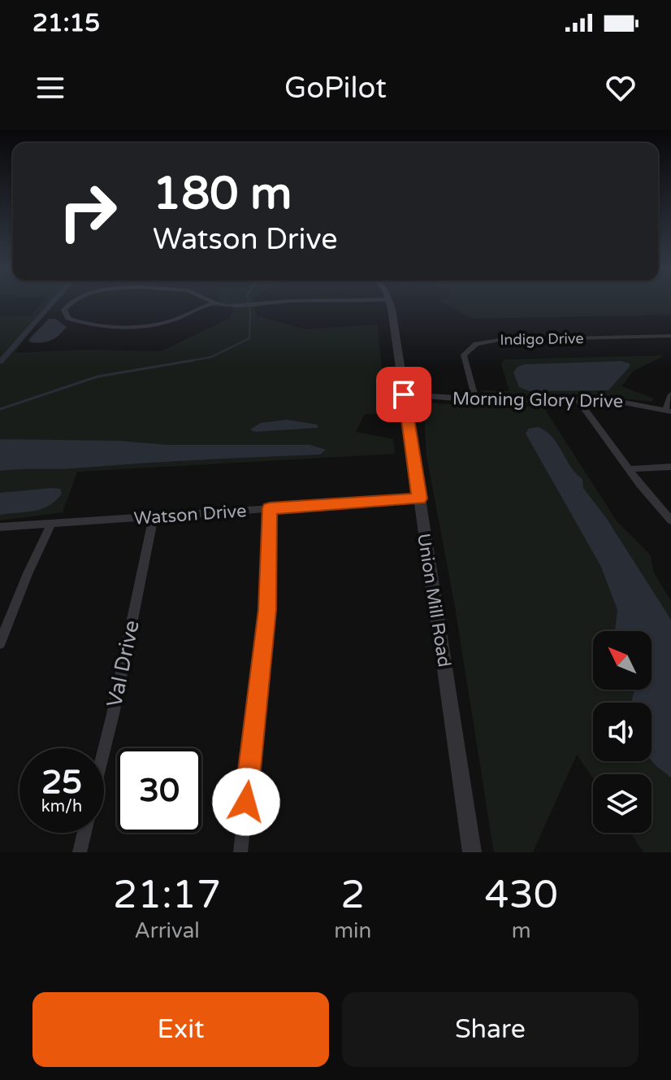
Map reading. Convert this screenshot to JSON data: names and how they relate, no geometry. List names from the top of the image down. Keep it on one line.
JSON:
{"streets":{"street":["Indigo Drive","Morning Glory Drive","Watson Drive","Union Mill Road","Val Drive"]},"crossings":[["Indigo Drive","Morning Glory Drive"],["Morning Glory Drive","Union Mill Road"],["Watson Drive","Union Mill Road"],["Watson Drive","Val Drive"]],"north":"top left","page":{"status":"21:15","header":"GoPilot","turn":["180 m","Watson Drive"],"speed":"25 km/h","limit":"30","eta":["21:17","Arrival","2","min","430","m"],"buttons":["Exit","Share"]}}
